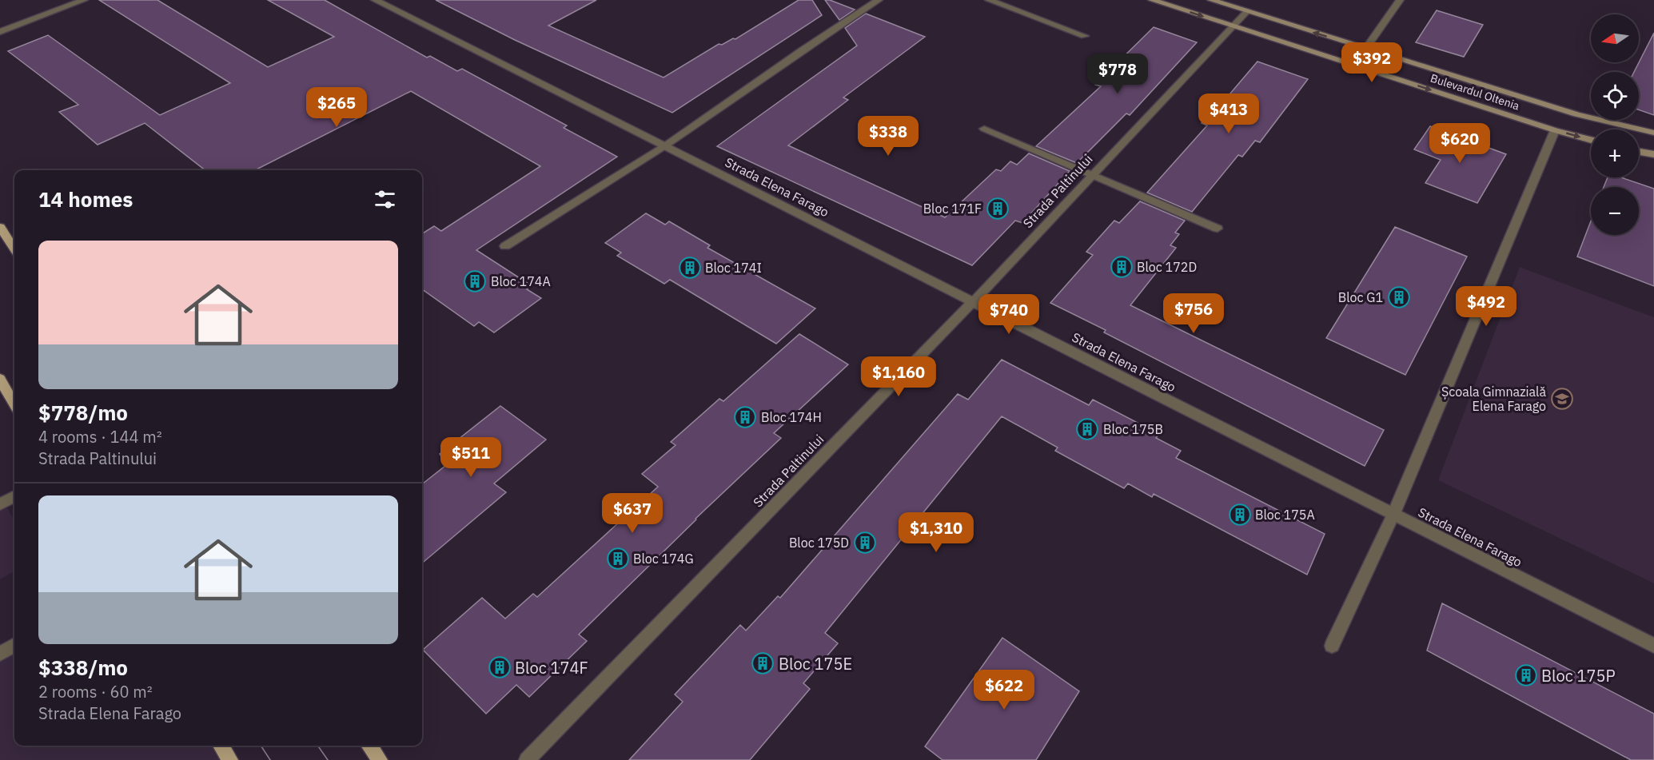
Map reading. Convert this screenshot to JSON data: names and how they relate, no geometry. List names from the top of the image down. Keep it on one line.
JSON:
{"streets":{"street":["Bulevardul Oltenia","Strada Elena Farago","Strada Paltinului"]},"crossings":[["Bulevardul Oltenia","Strada Paltinului"],["Strada Elena Farago","Strada Paltinului"]],"places":{"building":["Bloc 171F","Bloc 172D","Bloc 174I","Bloc 174A","Bloc G1","Bloc 174H","Bloc 175B","Bloc 175A","Bloc 175D","Bloc 174G","Bloc 175E","Bloc 174F","Bloc 175P"],"school or university":["Școala Gimnazială Elena Farago"]},"north":"left","page":{"map_buttons":["+","−"],"price":["$392","$778","$265","$413","$338","$620","$492","$756","$740","$1,160","$511","$637","$1,310","$622"],"heading":"14 homes","list":[{"name":"$778/mo","note":"4 rooms · 144 m² · Strada Paltinului"},{"name":"$338/mo","note":"2 rooms · 60 m² · Strada Elena Farago"}]}}
